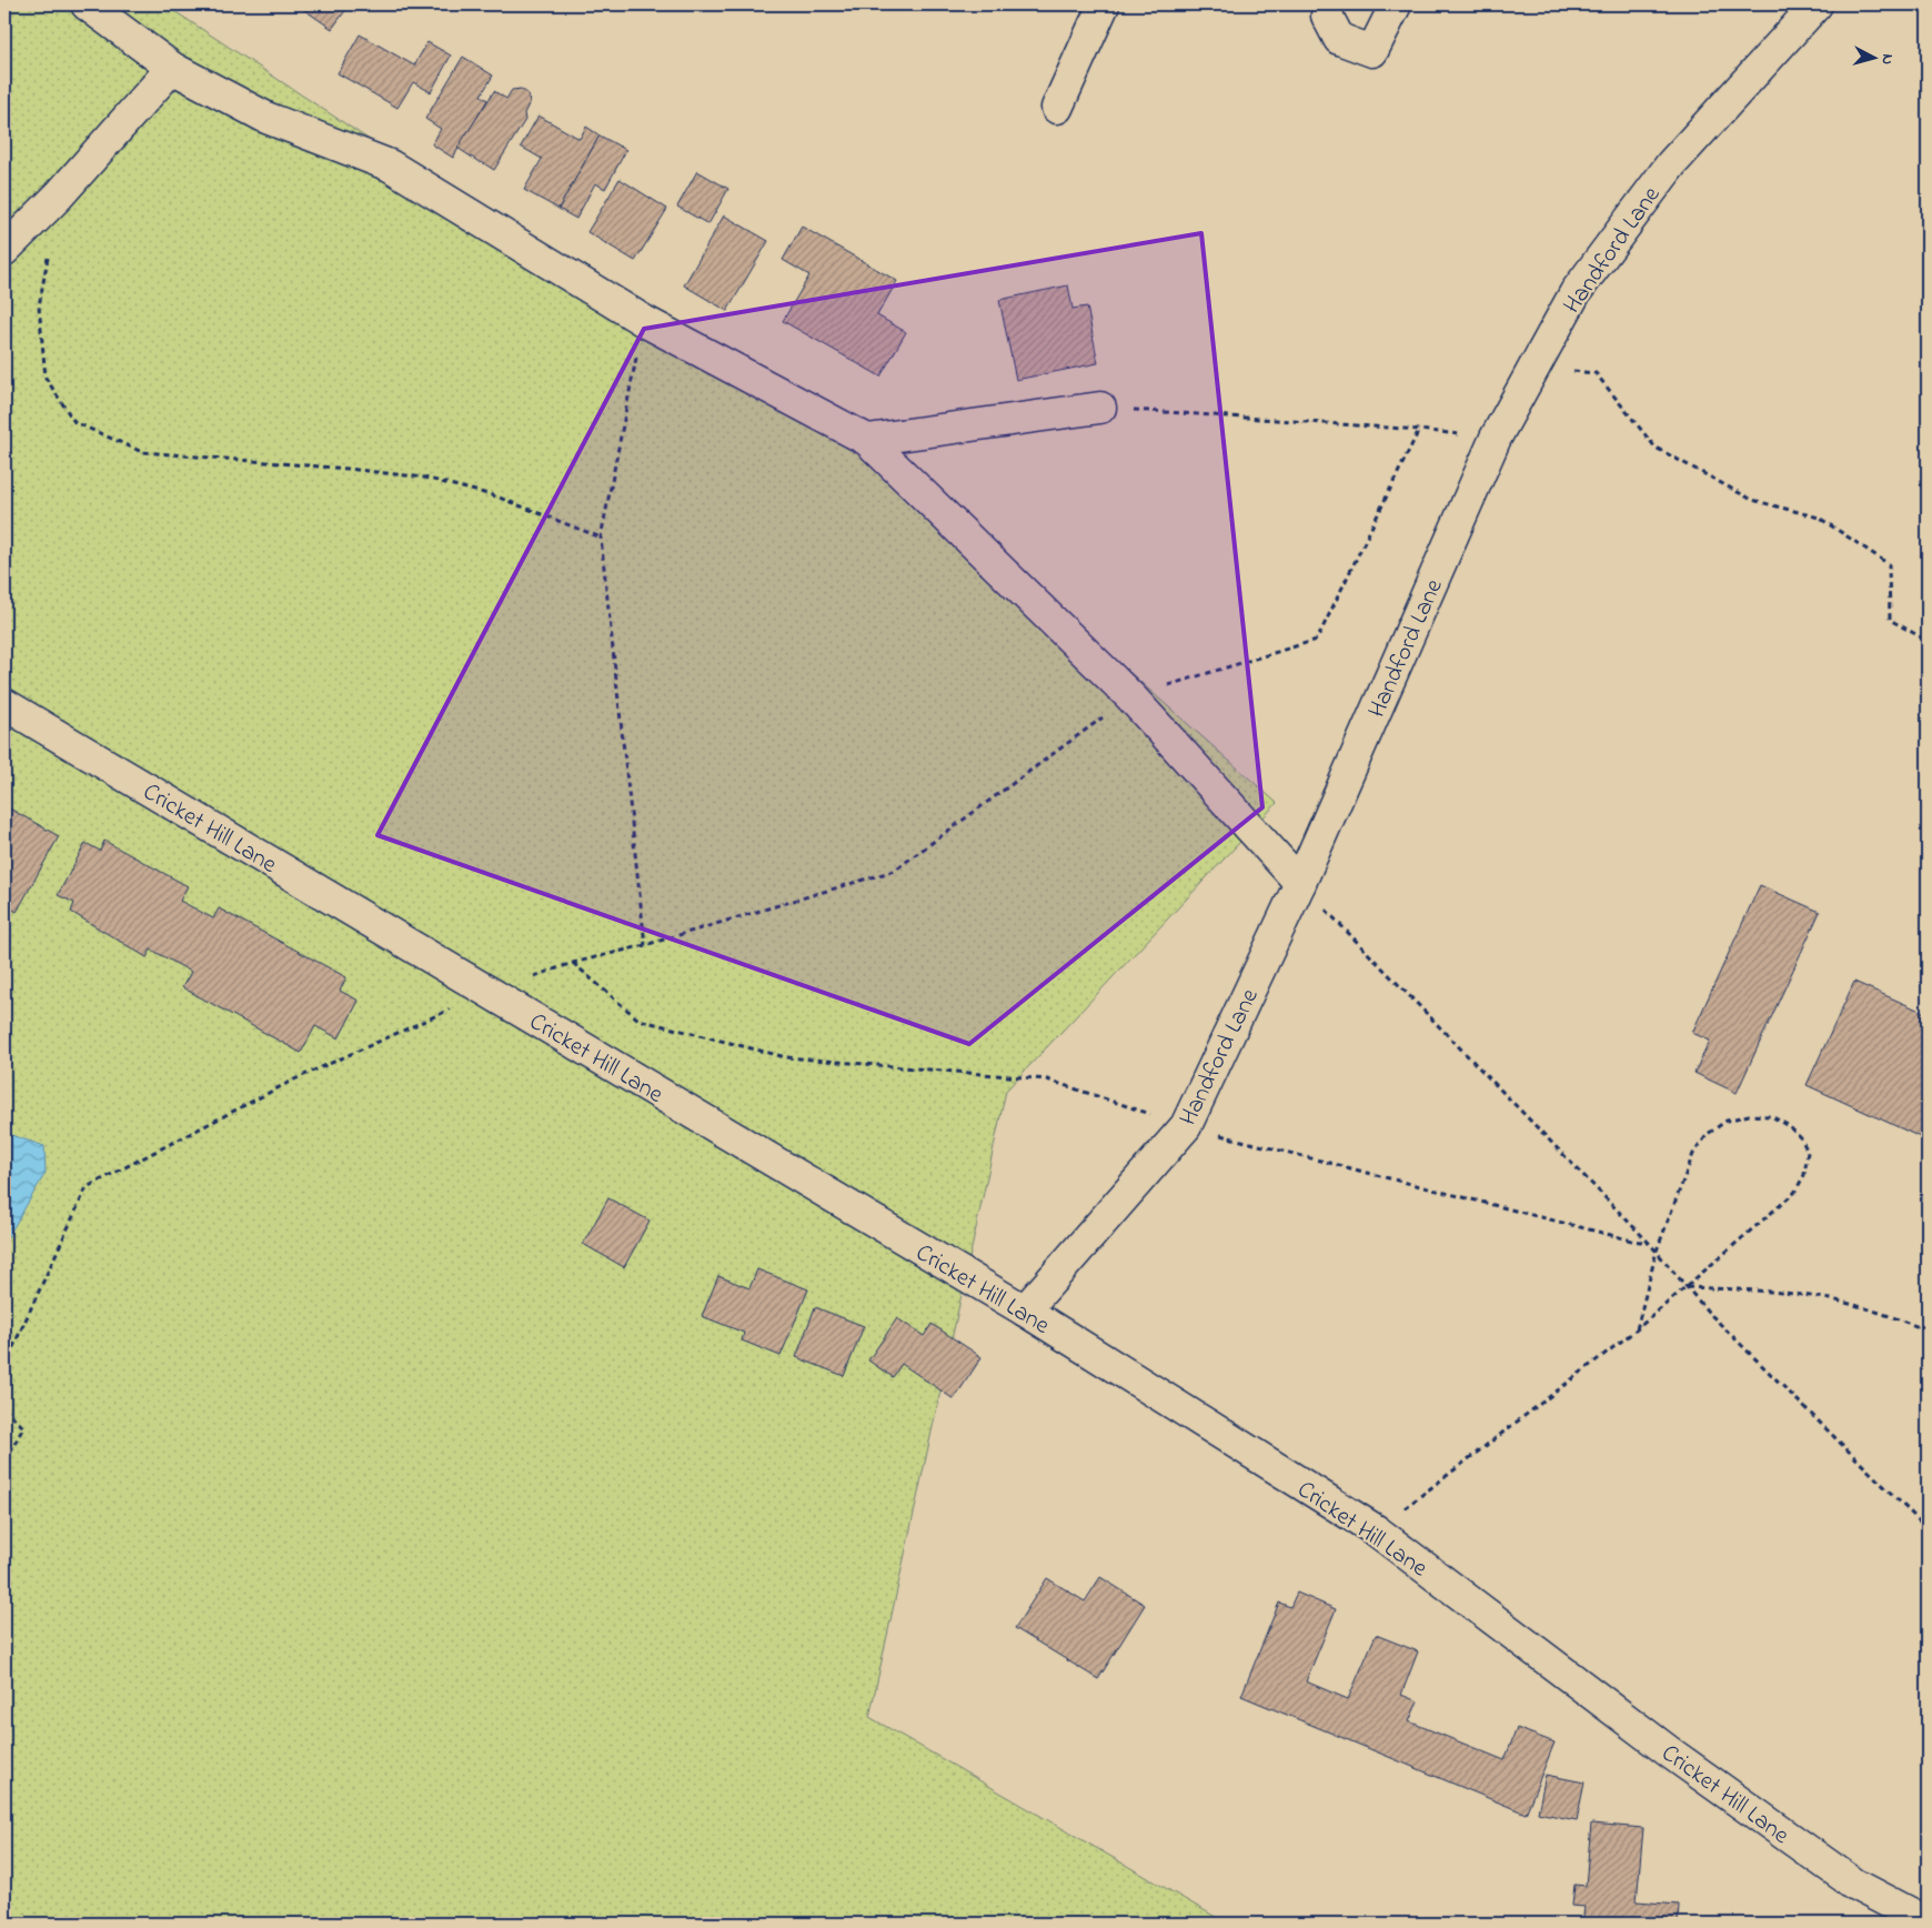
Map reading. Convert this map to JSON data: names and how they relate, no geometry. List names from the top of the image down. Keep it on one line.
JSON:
{"streets":{"street":["Handford Lane","Cricket Hill Lane"]},"crossings":[["Handford Lane","Cricket Hill Lane"]],"north":"right"}
